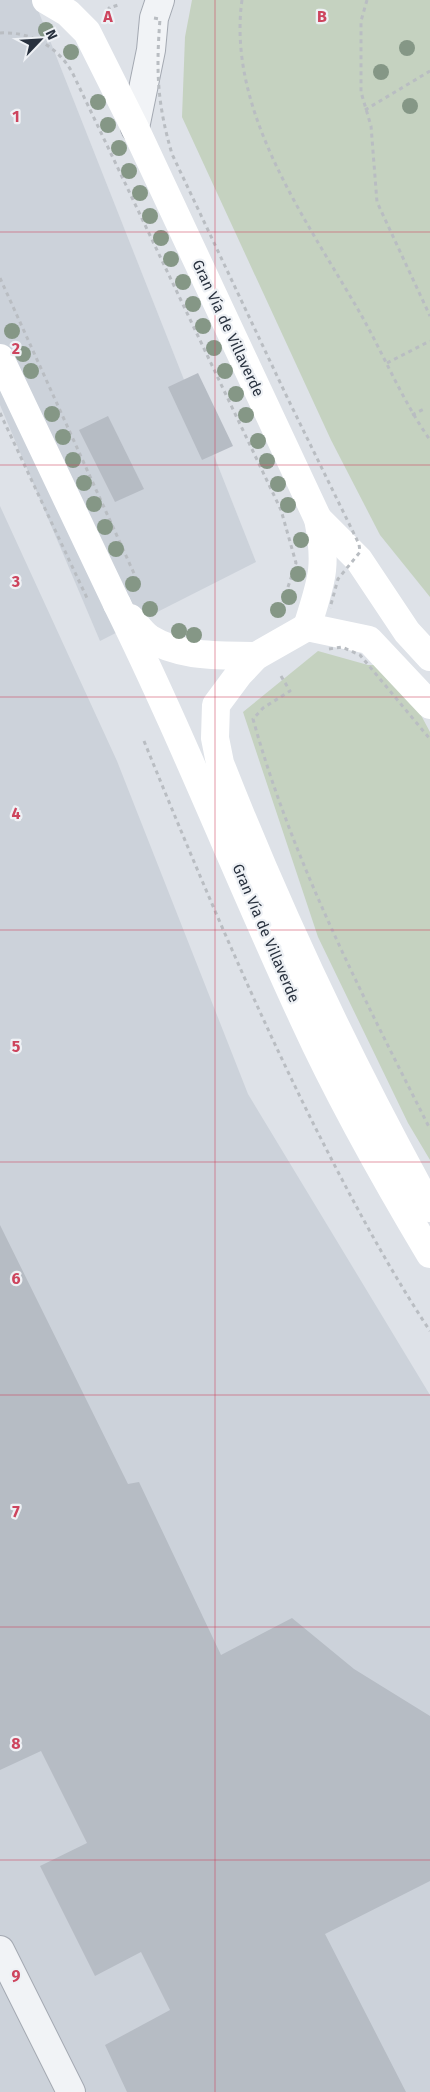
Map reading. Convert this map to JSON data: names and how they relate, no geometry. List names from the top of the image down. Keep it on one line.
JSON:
{"streets":{"street":["Gran Vía de Villaverde"]},"north":"top right","grid":{"columns":["A","B"],"rows":["1","2","3","4","5","6","7","8","9"]}}
